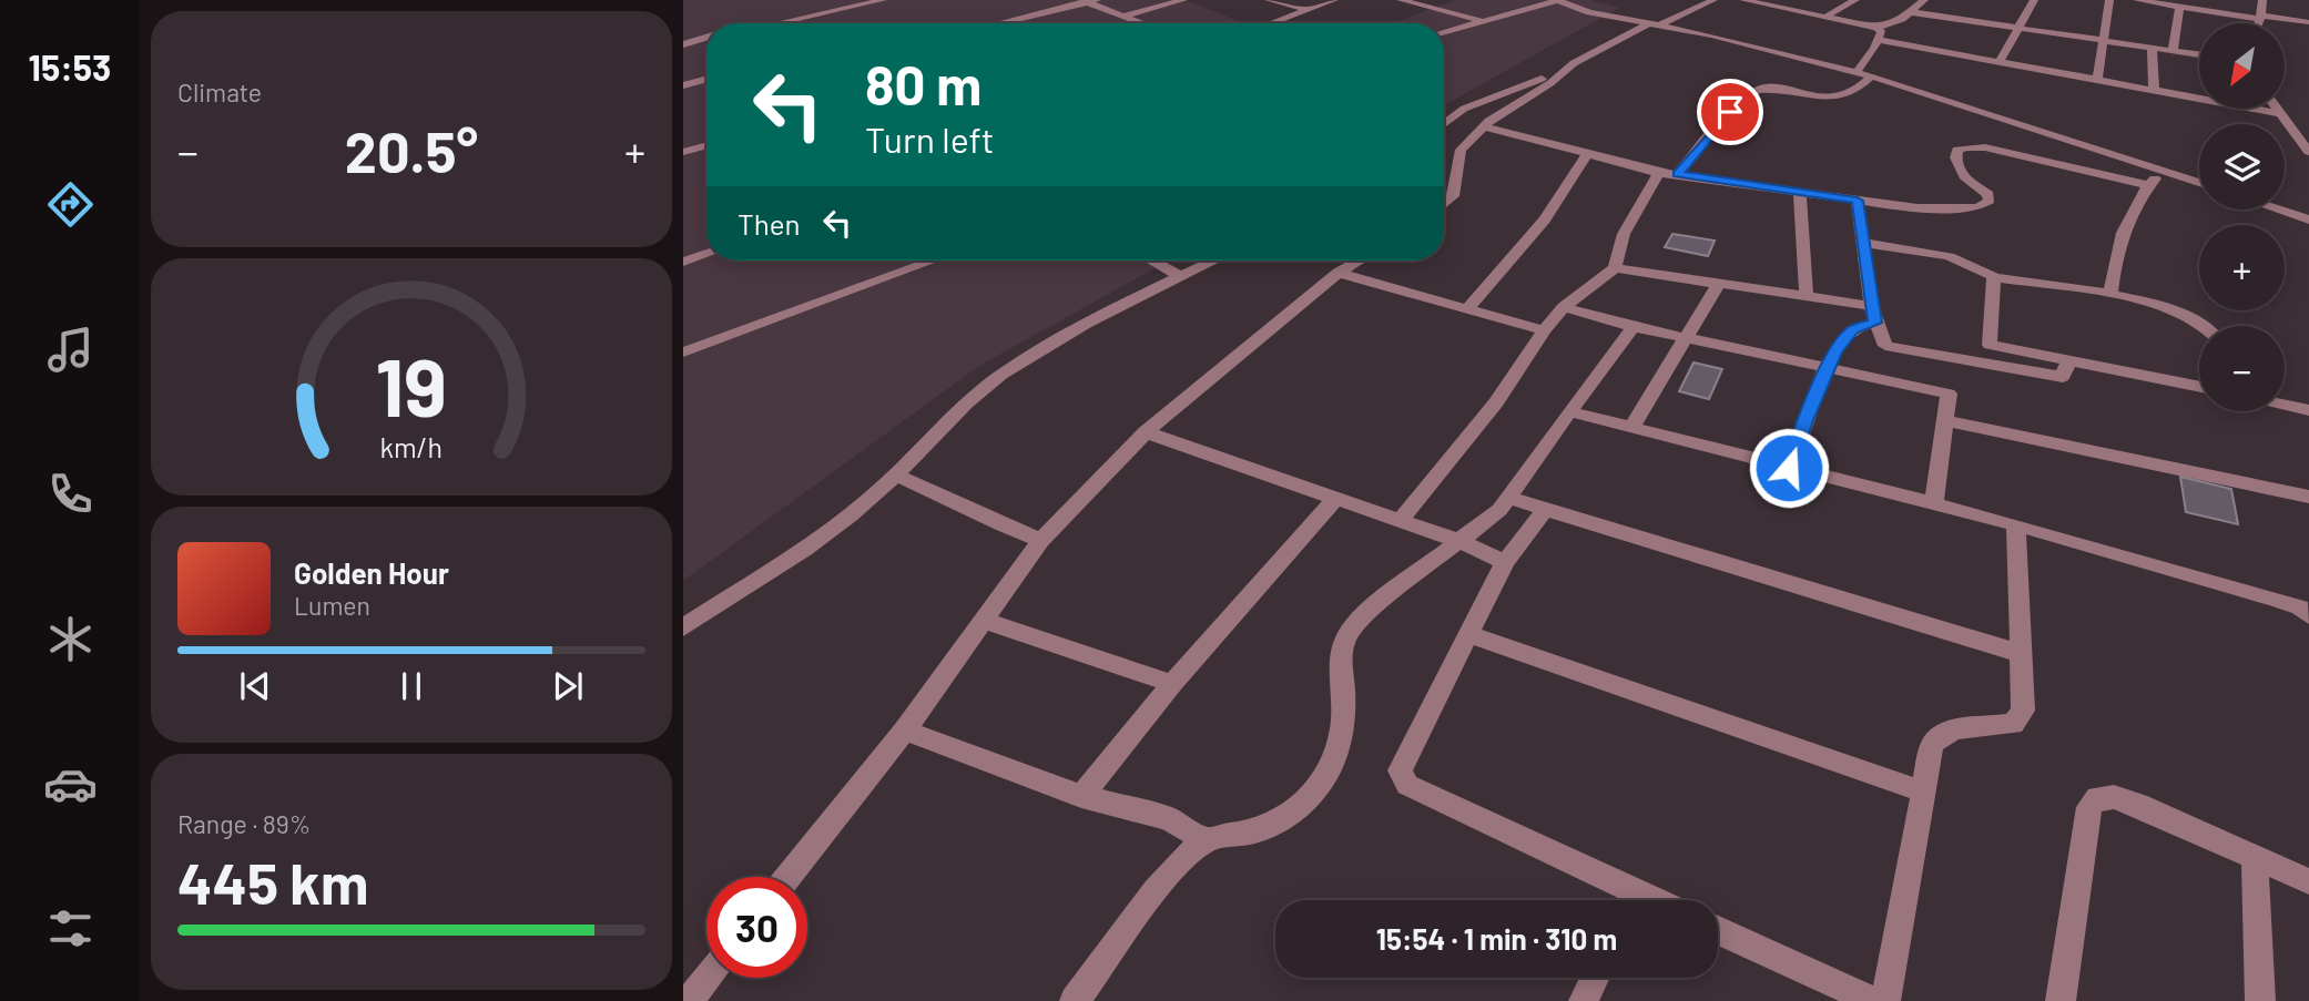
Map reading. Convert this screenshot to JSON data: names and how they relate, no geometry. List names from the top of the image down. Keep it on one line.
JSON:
{"north":"bottom left","page":{"tabs":"15:53","tile":["Climate",["Range · 89%","445 km"]],"map_buttons":["+","−"],"turn":["80 m","Turn left"],"heat":["−","20.5°","+"],"then":"Then","song":["Golden Hour","Lumen"],"limit":"30","trip":"15:54 · 1 min · 310 m","gauge":["19","km/h"]}}
